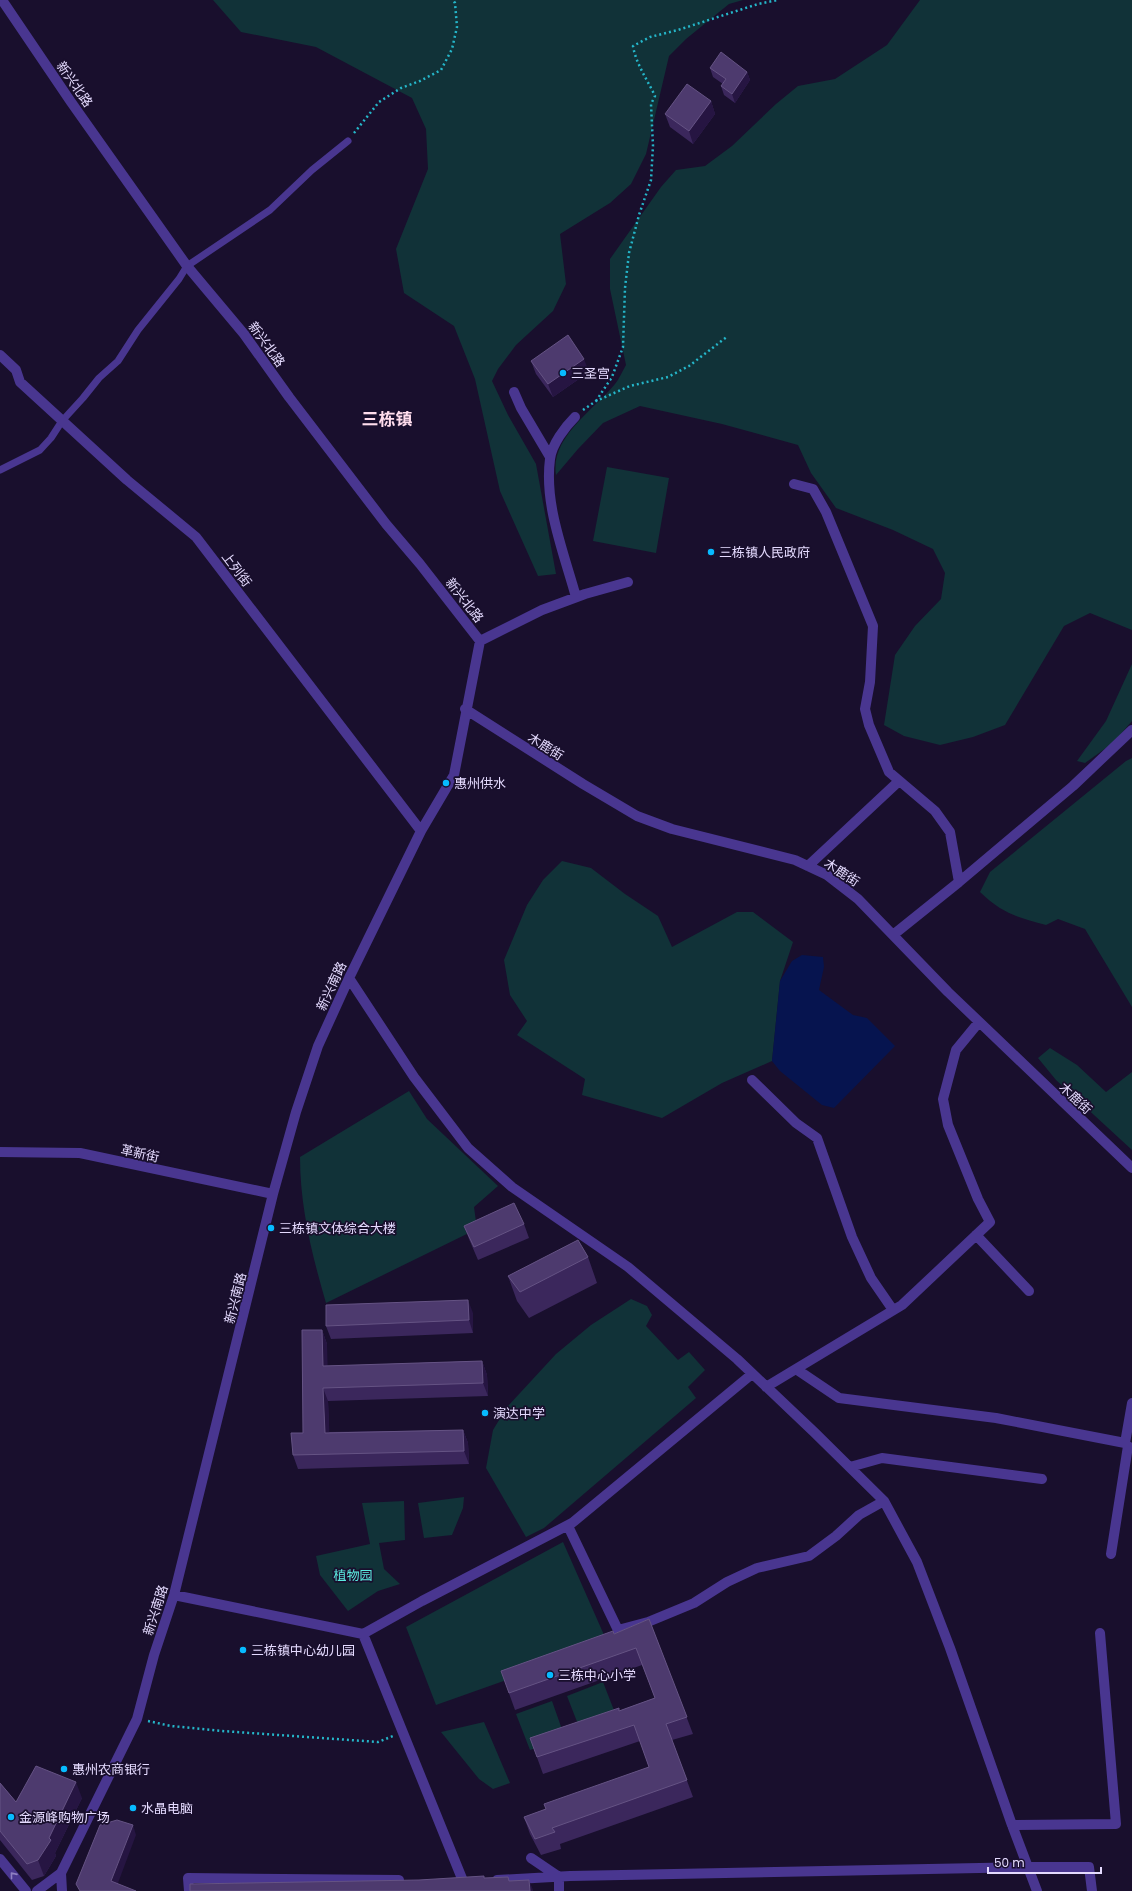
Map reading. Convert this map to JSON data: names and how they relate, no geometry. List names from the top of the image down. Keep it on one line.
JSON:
{"streets":{"street":["新兴北路","上列街","木鹿街","新兴南路","革新街"]},"crossings":[["新兴北路","木鹿街"],["新兴北路","新兴南路"],["上列街","新兴南路"],["木鹿街","新兴南路"],["新兴南路","革新街"]],"districts":["三栋镇"],"parks":["植物园"],"places":["三圣宫","三栋镇人民政府","惠州供水","三栋镇文体综合大楼","演达中学","三栋镇中心幼儿园","三栋中心小学","惠州农商银行","水晶电脑","金源峰购物广场"],"scale_bar":"50 m"}
